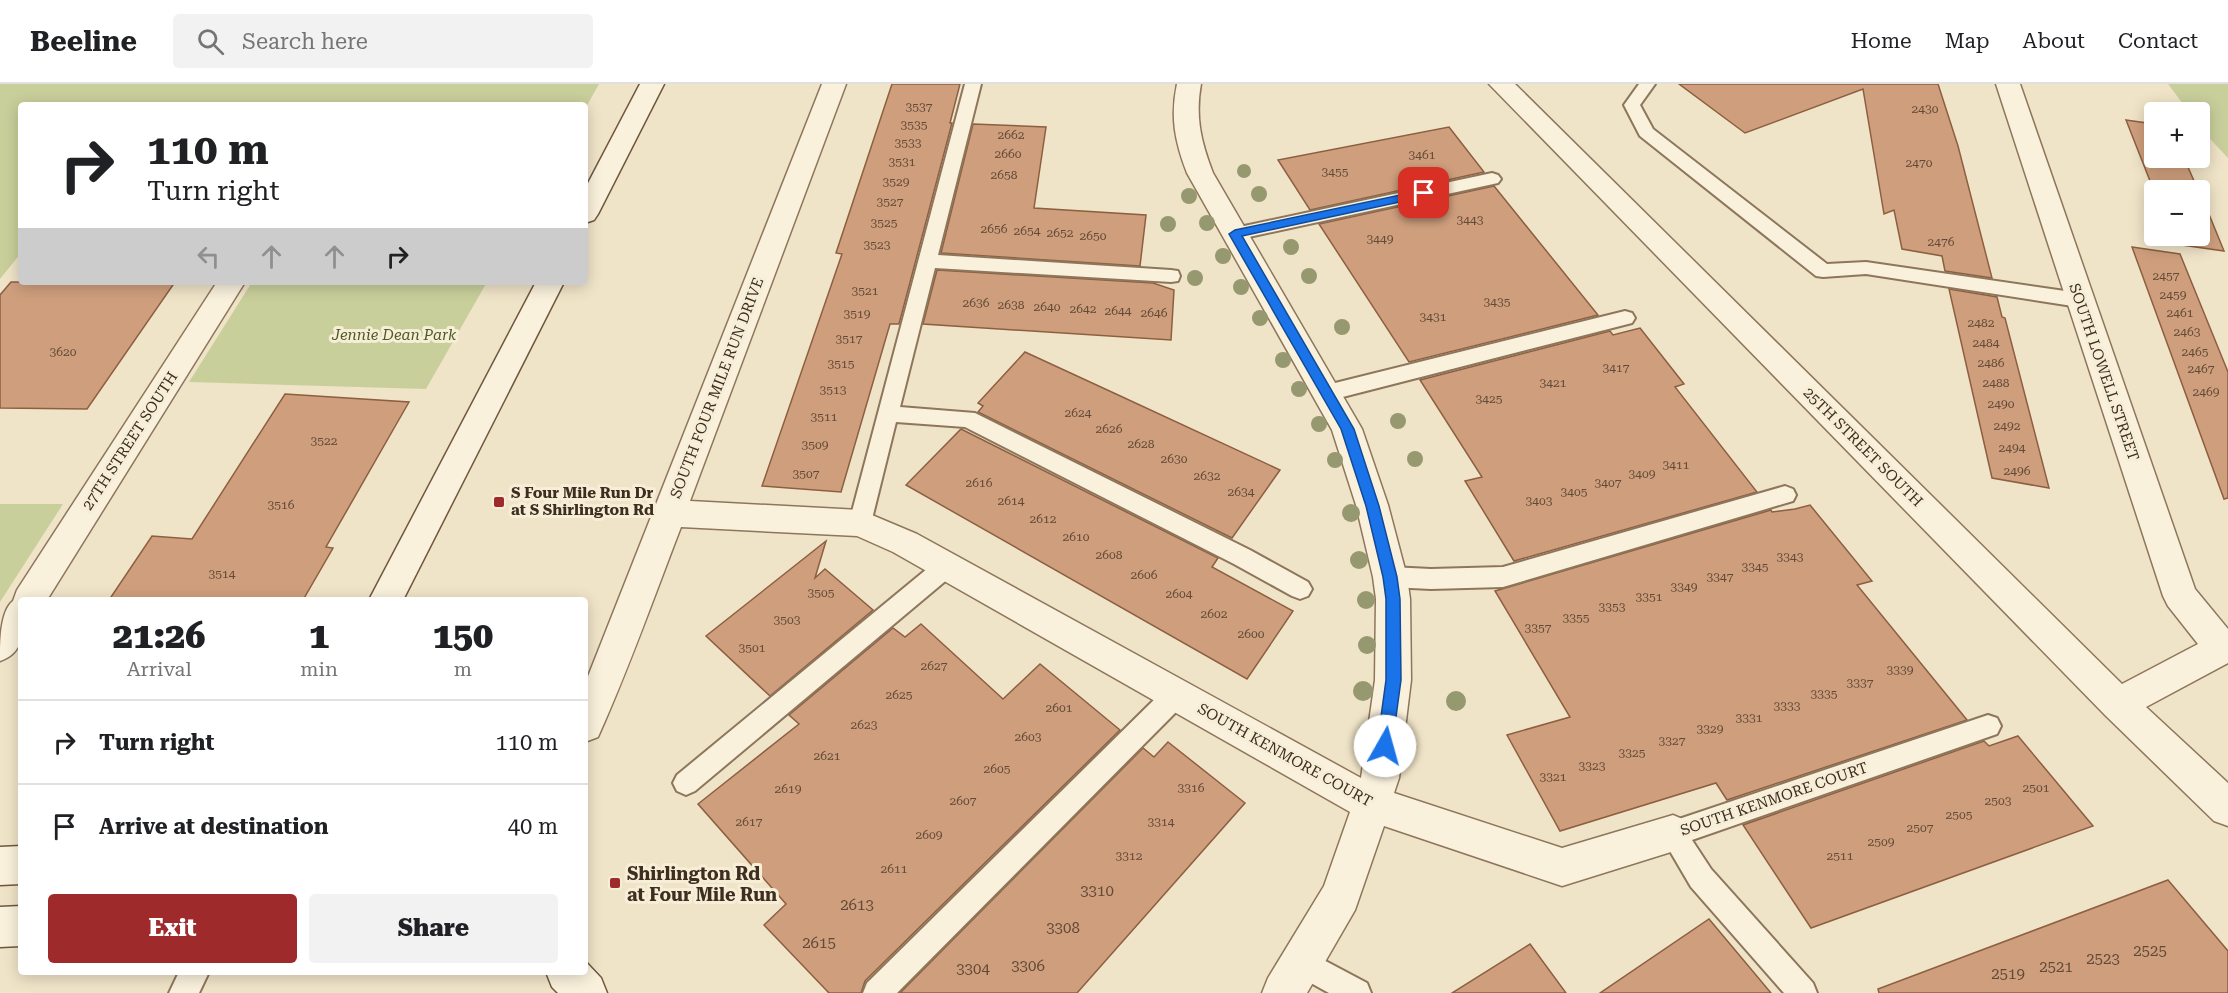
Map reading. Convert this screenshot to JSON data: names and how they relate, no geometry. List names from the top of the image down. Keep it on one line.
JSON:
{"streets":{"street":["SOUTH LOWELL STREET","SOUTH FOUR MILE RUN DRIVE","27TH STREET SOUTH","25TH STREET SOUTH","SOUTH KENMORE COURT"]},"crossings":[["SOUTH FOUR MILE RUN DRIVE","SOUTH KENMORE COURT"]],"parks":["Jennie Dean Park"],"places":{"transit":["S Four Mile Run Dr at S Shirlington Rd","Shirlington Rd at Four Mile Run"]},"house_numbers":["3537","2430","3535","2662","3533","2660","3461","3531","2470","3455","2658","3529","3527","3443","3525","2656","2654","2652","2650","3449","2476","3523","2457","3521","2459","3435","2636","2638","2640","2642","2644","2646","2461","3519","3431","2482","2463","3517","2484","3620","2465","2486","3515","3417","2467","3421","2488","3513","2469","3425","2490","2624","3511","2492","2626","3522","2628","3509","2494","2630","3411","2496","3507","3409","2632","2616","3407","2634","3405","2614","3403","3516","2612","2610","2608","3343","3345","3514","2606","3347","3349","3505","2604","3351","3353","2602","3355","3503","3357","2600","3501","2627","3339","3337","3335","2625","3333","2601","3331","2623","3329","2603","3327","3325","2621","3323","2605","3321","3316","2501","2619","2607","2503","2505","2617","3314","2507","2609","2509","3312","2511","2611","3310","2613","3308","2615","2525","2523","3306","2521","3304","2519"],"page":{"header":"Beeline","search":"Search here","nav":["Home","Map","About","Contact"],"map_buttons":["+","−"],"turn":["110 m","Turn right"],"eta":["21:26","Arrival","1","min","150","m"],"list":[{"name":"Turn right","value":"110 m"},{"name":"Arrive at destination","value":"40 m"}],"buttons":["Exit","Share"]}}
